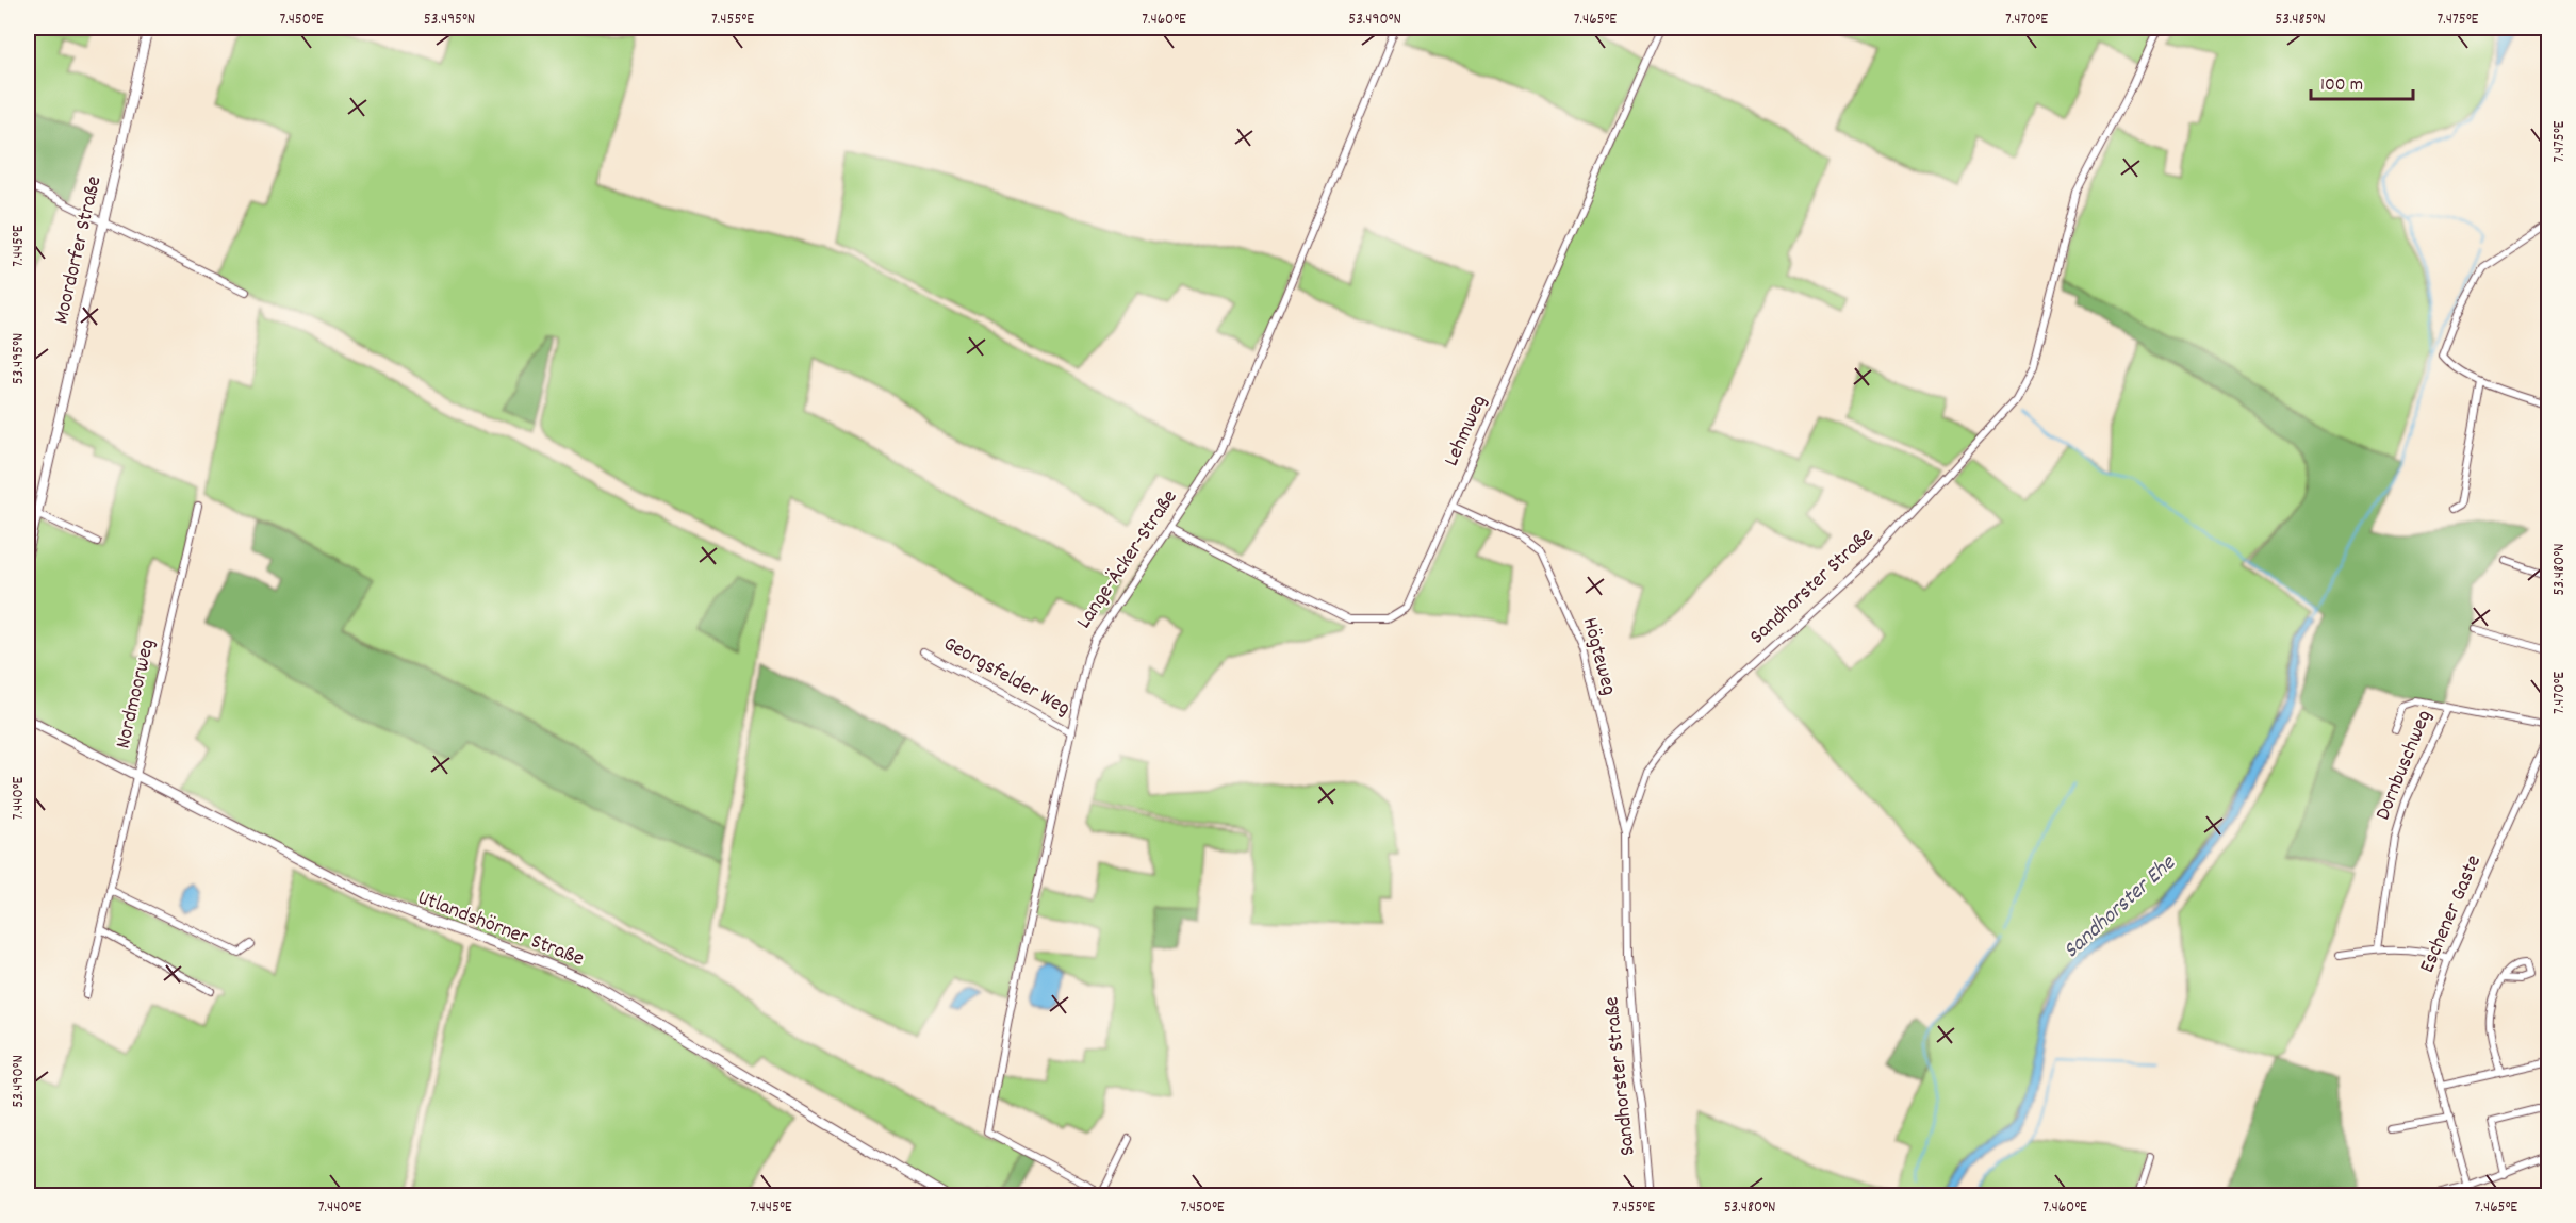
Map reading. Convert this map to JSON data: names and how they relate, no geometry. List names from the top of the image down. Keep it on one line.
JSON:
{"streets":{"street":["Moordorfer Straße","Lehmweg","Lange-Äcker-Straße","Sandhorster Straße","Högteweg","Georgsfelder Weg","Nordmoorweg","Dornbuschweg","Eschener Gaste","Utlandshörner Straße"]},"crossings":[["Lehmweg","Lange-Äcker-Straße"],["Lehmweg","Högteweg"],["Lange-Äcker-Straße","Georgsfelder Weg"],["Sandhorster Straße","Högteweg"],["Nordmoorweg","Utlandshörner Straße"]],"water":["Sandhorster Ehe"],"scale_bar":"100 m","coordinates":["7.450°E","53.495°N","7.455°E","7.460°E","53.490°N","7.465°E","7.470°E","53.485°N","7.475°E","7.445°E","53.480°N","7.440°E"]}
